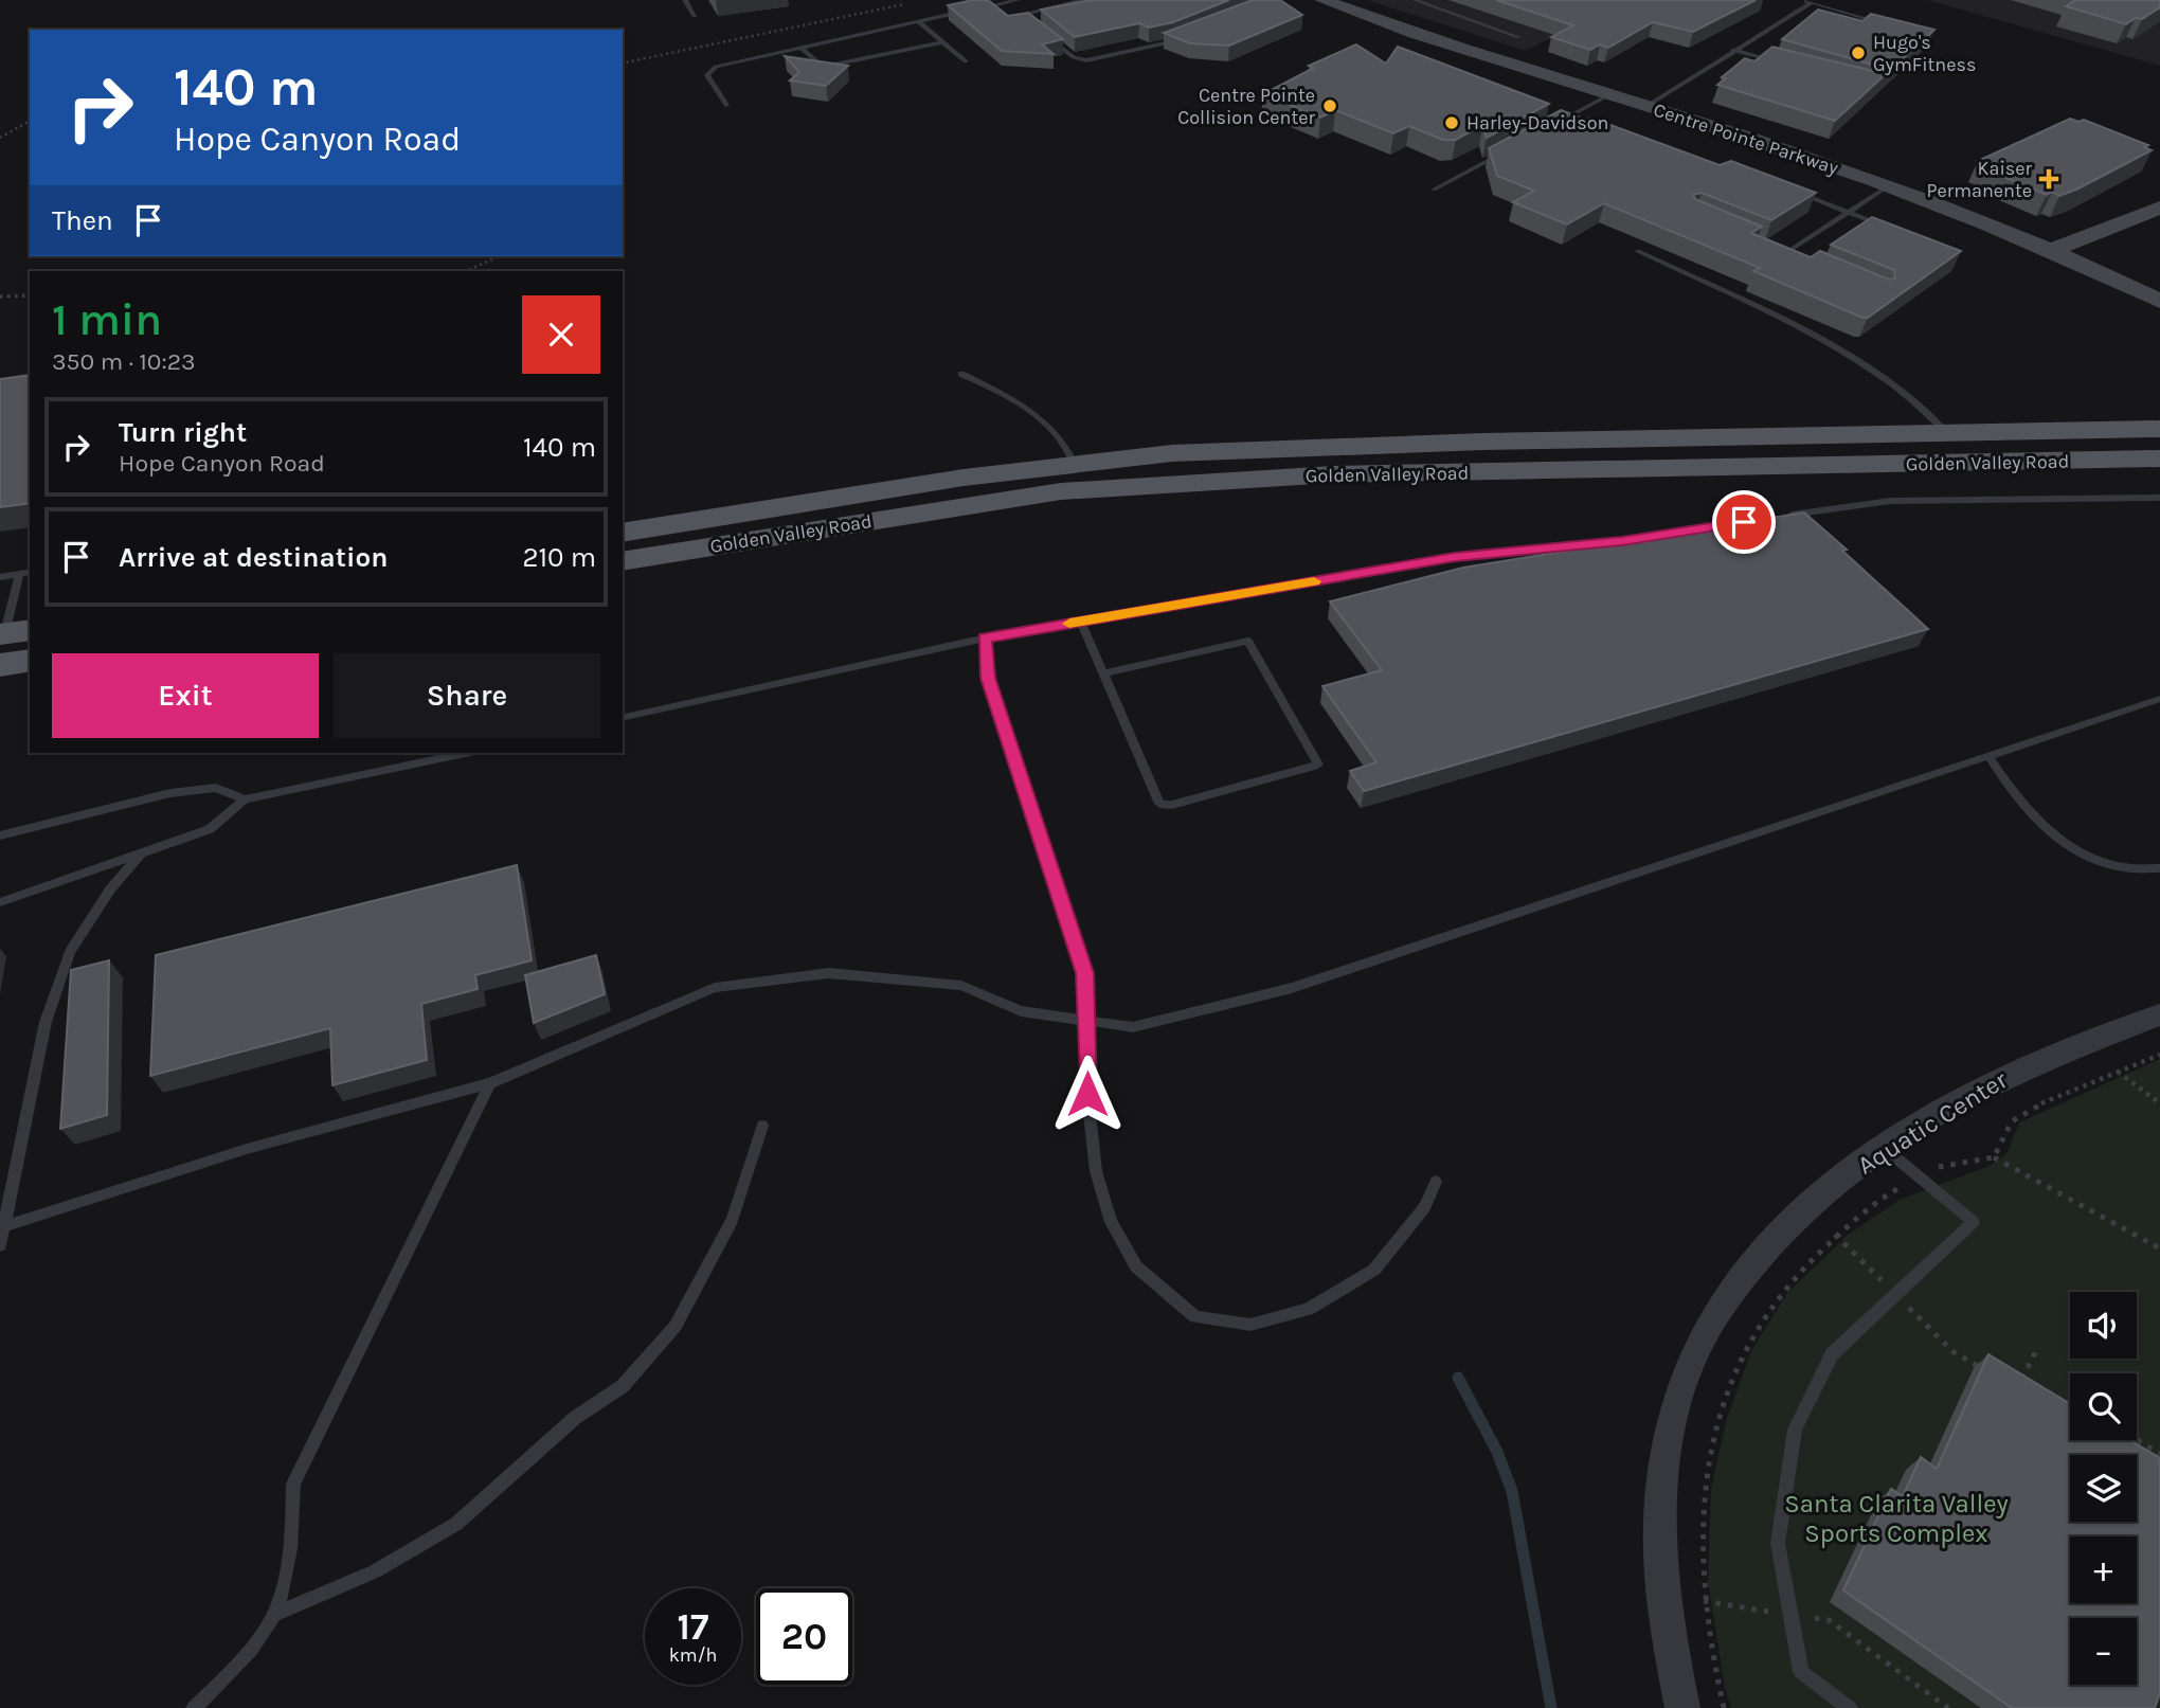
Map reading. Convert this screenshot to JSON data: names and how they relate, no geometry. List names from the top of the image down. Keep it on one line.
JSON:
{"streets":{"main road":["Golden Valley Road"],"street":["Centre Pointe Parkway","Aquatic Center"]},"parks":["Santa Clarita Valley Sports Complex"],"places":{"other":["Hugo's GymFitness","Centre Pointe Collision Center","Harley-Davidson"],"health":["Kaiser Permanente"]},"page":{"turn":["140 m","Hope Canyon Road"],"then":"Then","heading":["1 min","350 m · 10:23"],"list":[{"name":"Turn right","note":"Hope Canyon Road","value":"140 m"},{"name":"Arrive at destination","value":"210 m"}],"buttons":["Exit","Share"],"map_buttons":["+","−"],"speed":"17 km/h","limit":"20"}}
